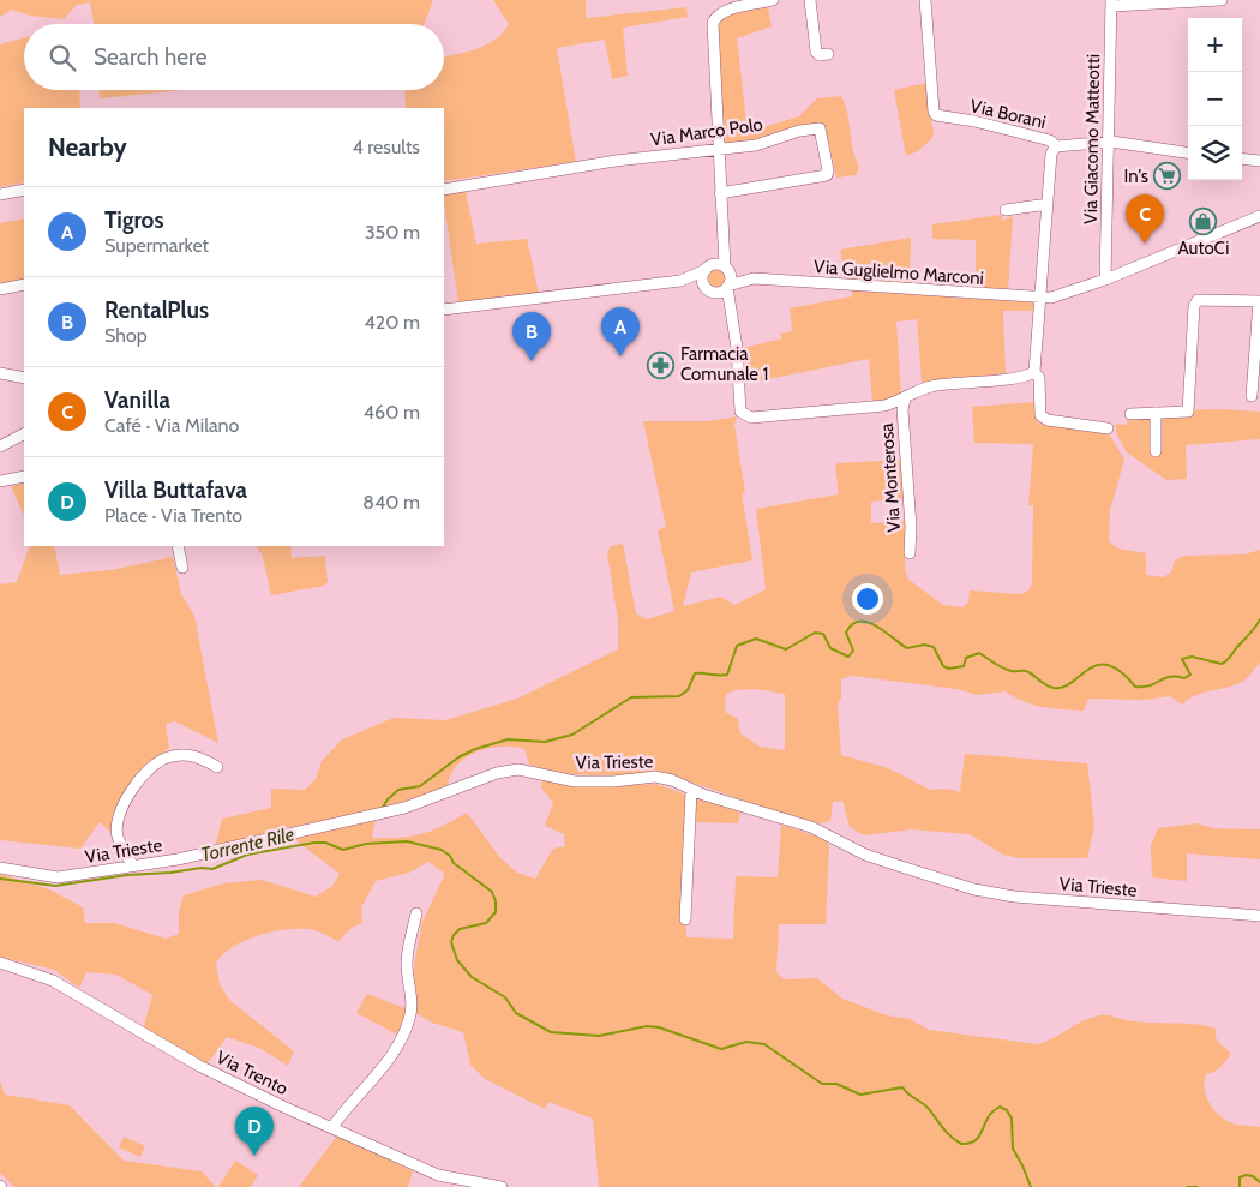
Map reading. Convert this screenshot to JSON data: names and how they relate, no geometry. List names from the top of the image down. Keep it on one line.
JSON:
{"streets":{"street":["Via Borani","Via Marco Polo","Via Giacomo Matteotti","Via Guglielmo Marconi","Via Monterosa","Via Trieste","Via Trento"]},"crossings":[["Via Borani","Via Giacomo Matteotti"],["Via Giacomo Matteotti","Via Guglielmo Marconi"]],"water":["Torrente Rile"],"places":{"supermarket":["In's"],"shop":["AutoCi"],"pharmacy":["Farmacia Comunale 1"]},"page":{"map_buttons":["+","−"],"search":"Search here","heading":["Nearby","4 results"],"list":[{"mark":"A","name":"Tigros","note":"Supermarket","value":"350 m"},{"mark":"B","name":"RentalPlus","note":"Shop","value":"420 m"},{"mark":"C","name":"Vanilla","note":"Café · Via Milano","value":"460 m"},{"mark":"D","name":"Villa Buttafava","note":"Place · Via Trento","value":"840 m"}],"pins":["C","A","B","D"]}}
